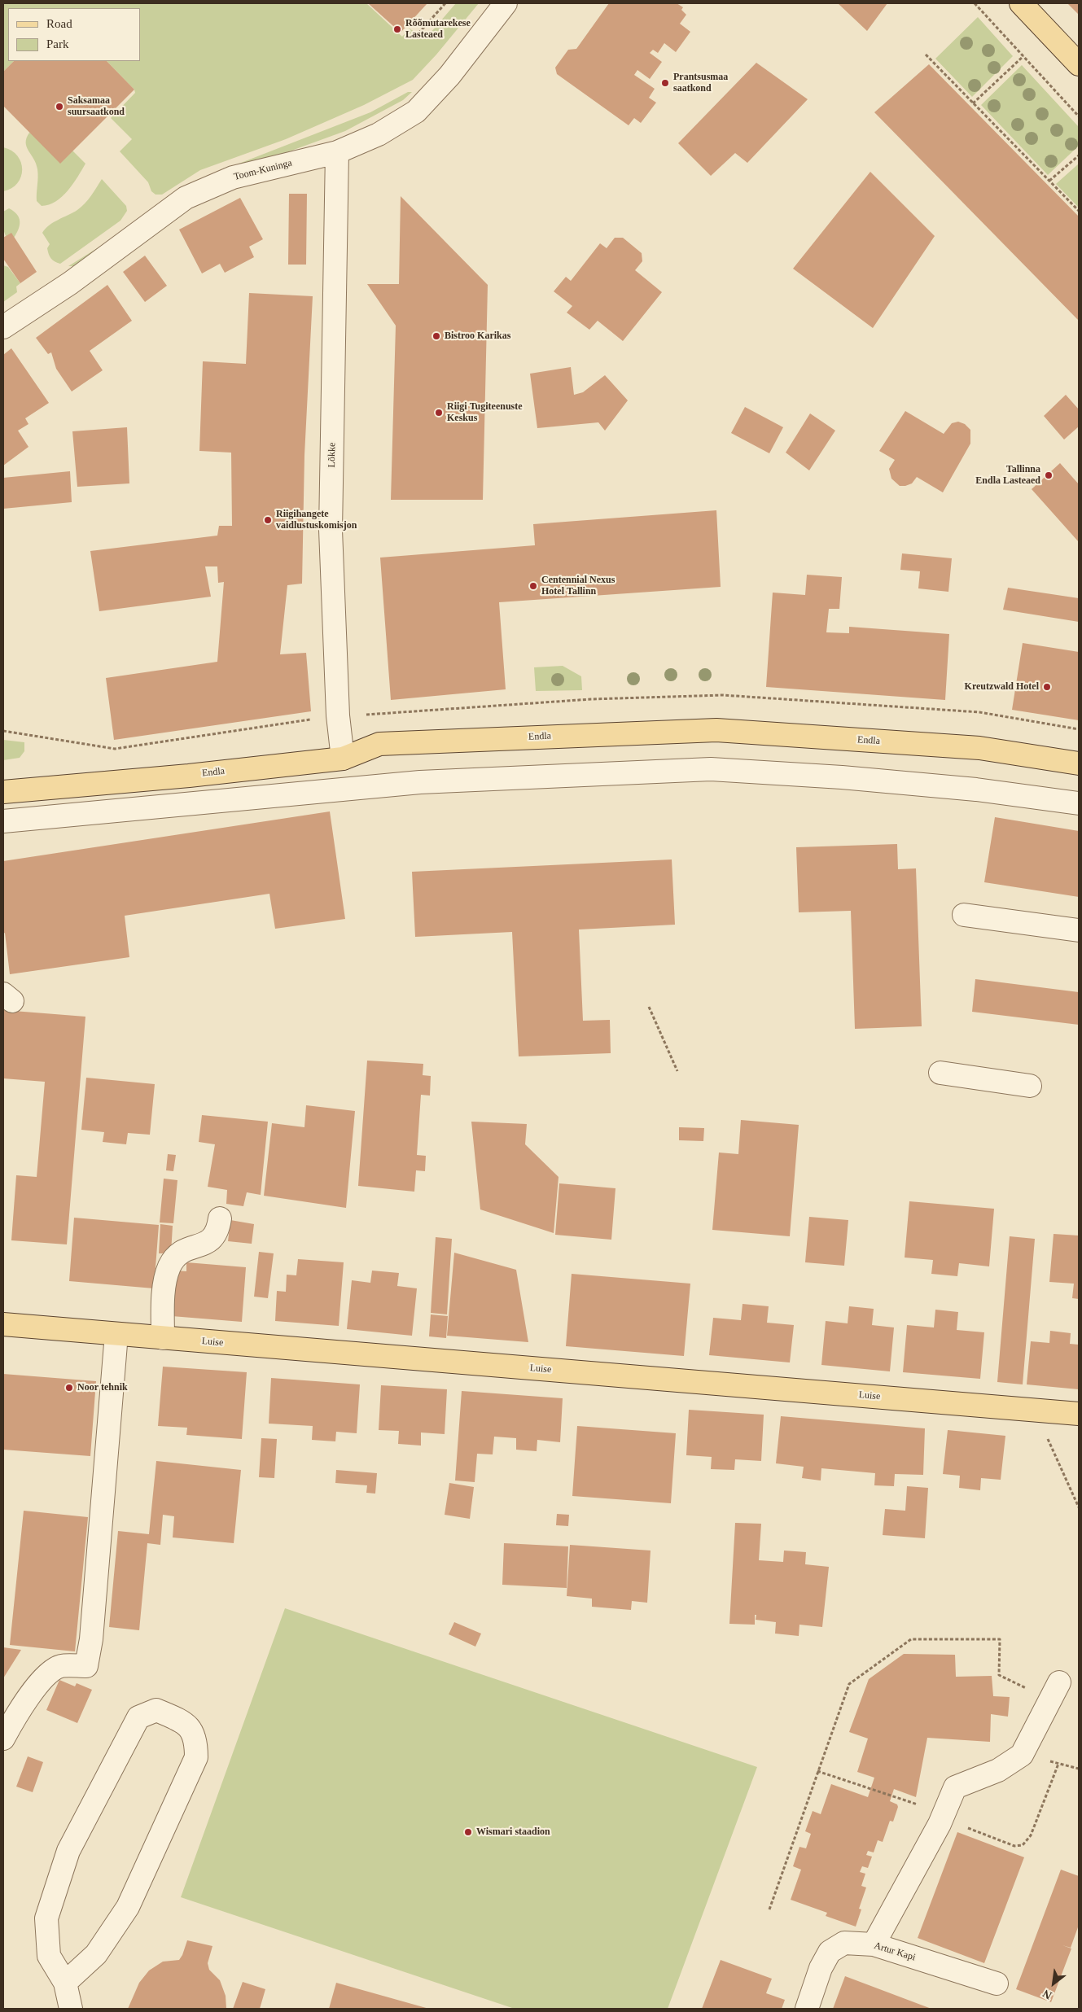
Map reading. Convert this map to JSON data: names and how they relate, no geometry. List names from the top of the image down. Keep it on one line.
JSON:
{"streets":{"main road":["Endla","Luise"],"street":["Toom-Kuninga","Lõkke","Artur Kapi"]},"crossings":[["Toom-Kuninga","Lõkke"],["Lõkke","Endla"]],"places":["Rõõmutarekese Lasteaed","Prantsusmaa saatkond","Saksamaa suursaatkond","Bistroo Karikas","Riigi Tugiteenuste Keskus","Tallinna Endla Lasteaed","Riigihangete vaidlustuskomisjon","Centennial Nexus Hotel Tallinn","Kreutzwald Hotel","Noor tehnik","Wismari staadion"],"legend":["Road","Park"],"north":"bottom left"}
